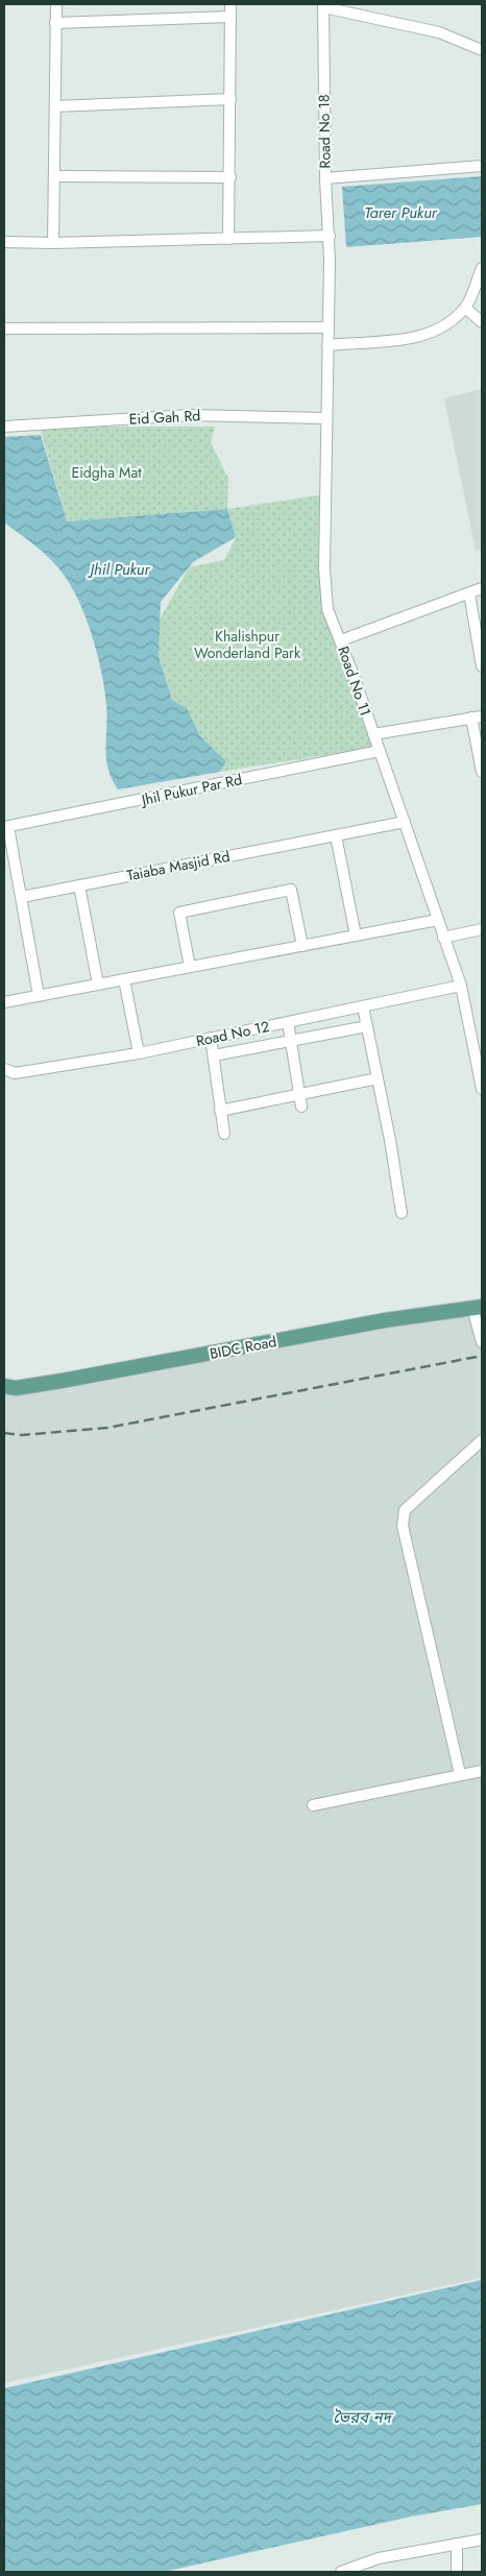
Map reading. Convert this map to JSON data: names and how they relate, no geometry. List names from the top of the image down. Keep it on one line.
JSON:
{"streets":{"main road":["BIDC Road"],"street":["Road No 18","Eid Gah Rd","Road No 11","Jhil Pukur Par Rd","Taiaba Masjid Rd","Road No 12"]},"crossings":[["Road No 18","Road No 11"],["Eid Gah Rd","Road No 11"],["Road No 11","Jhil Pukur Par Rd"],["Road No 11","Taiaba Masjid Rd"],["Road No 11","Road No 12"]],"water":["Tarer Pukur","Jhil Pukur","ভৈরব নদ"],"parks":["Eidgha Mat","Khalishpur Wonderland Park"]}
